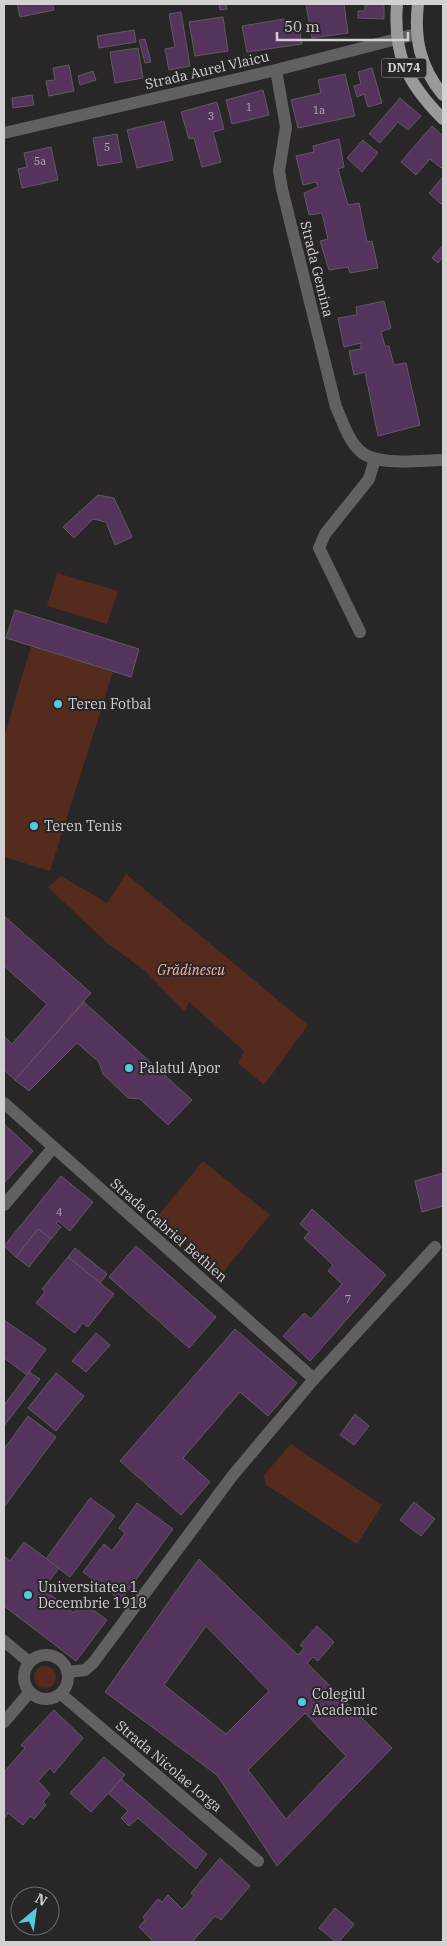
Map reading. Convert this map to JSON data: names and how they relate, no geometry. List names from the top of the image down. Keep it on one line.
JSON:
{"streets":{"main road":["DN74"],"street":["Strada Aurel Vlaicu","Strada Gemina","Strada Gabriel Bethlen","Strada Nicolae Iorga"]},"crossings":[["DN74","Strada Aurel Vlaicu"],["Strada Aurel Vlaicu","Strada Gemina"]],"parks":["Grădinescu"],"places":["Teren Fotbal","Teren Tenis","Palatul Apor","Universitatea 1 Decembrie 1918","Colegiul Academic"],"house_numbers":["1","1a","3","5","5a","4","7"],"scale_bar":"50 m","north":"top right"}
